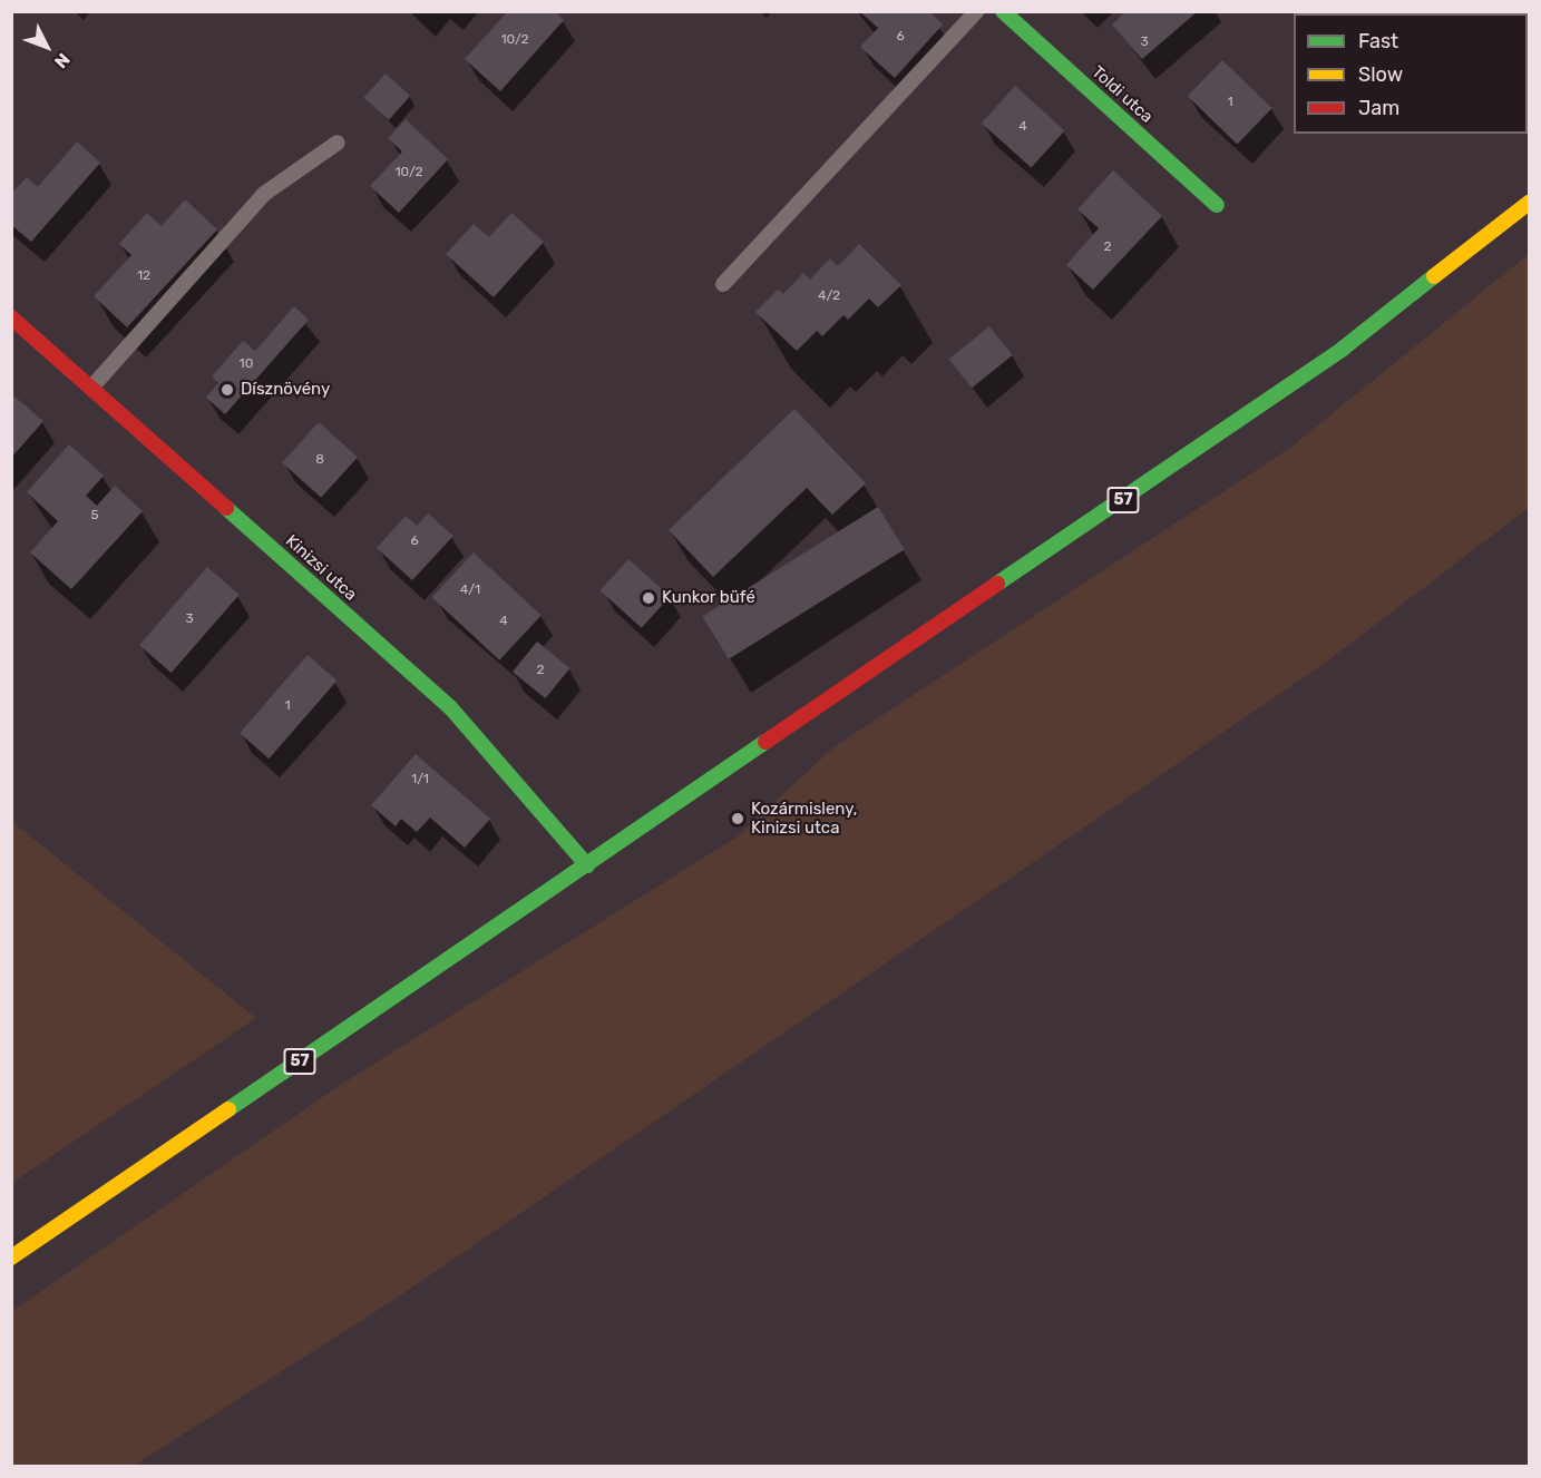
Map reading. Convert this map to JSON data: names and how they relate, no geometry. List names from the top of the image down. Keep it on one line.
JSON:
{"streets":{"main road":["Toldi utca","57","Kinizsi utca"]},"crossings":[["57","Kinizsi utca"]],"places":["Dísznövény","Kunkor büfé","Kozármisleny, Kinizsi utca"],"house_numbers":["6","10/2","3","1","4","10/2","2","12","4/2","10","8","5","6","4/1","3","4","2","1","1/1"],"legend":["Fast","Slow","Jam"],"north":"bottom right"}
